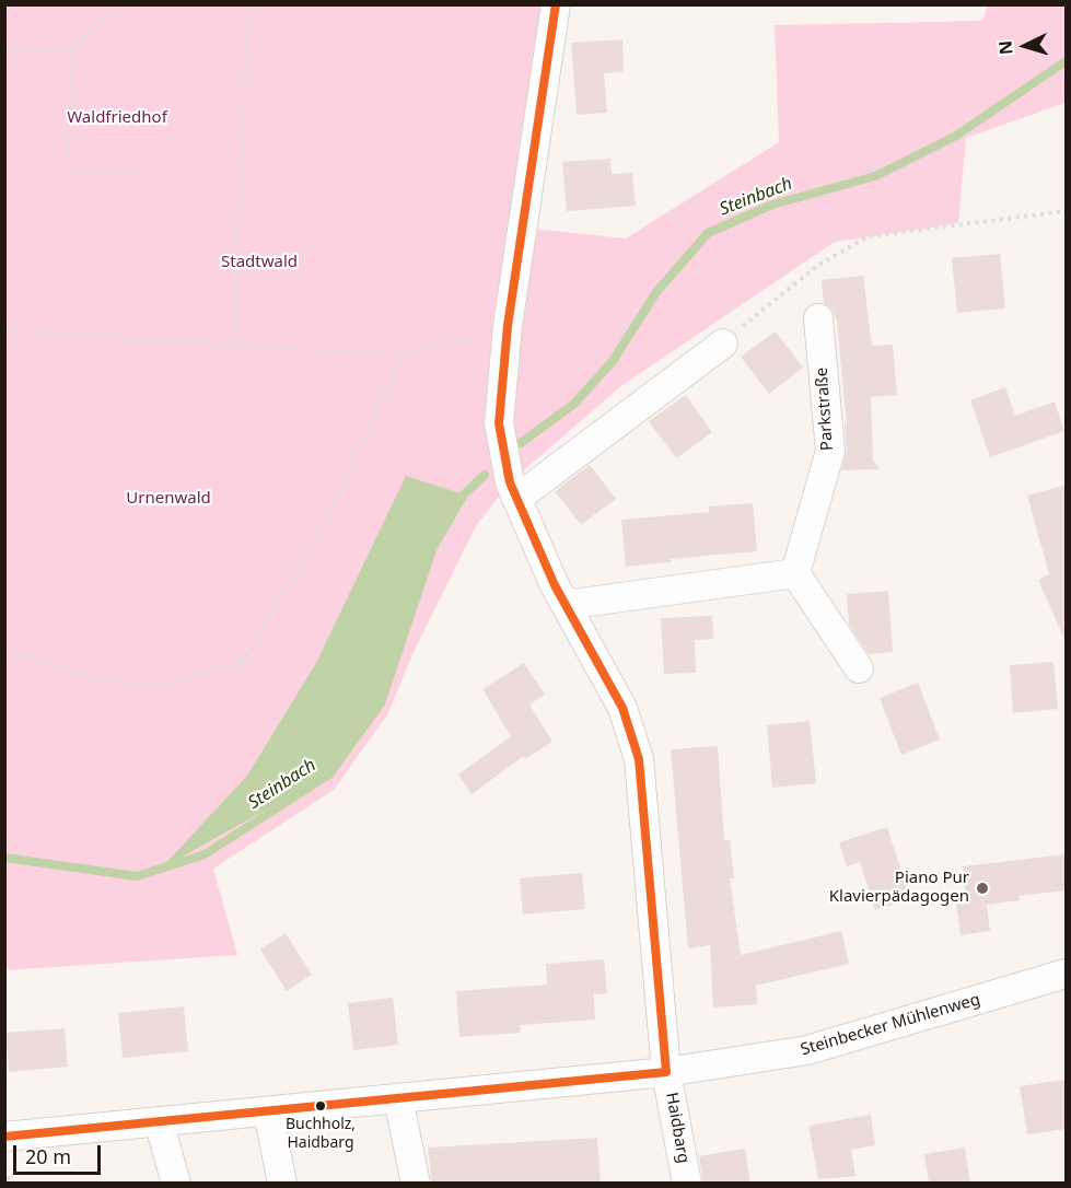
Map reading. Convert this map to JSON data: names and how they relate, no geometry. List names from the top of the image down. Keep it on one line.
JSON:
{"streets":{"street":["Parkstraße","Steinbecker Mühlenweg","Haidbarg"]},"crossings":[["Steinbecker Mühlenweg","Haidbarg"]],"water":["Steinbach"],"parks":["Waldfriedhof","Stadtwald","Urnenwald"],"places":["Piano Pur Klavierpädagogen","Buchholz, Haidbarg"],"scale_bar":"20 m","north":"left"}
